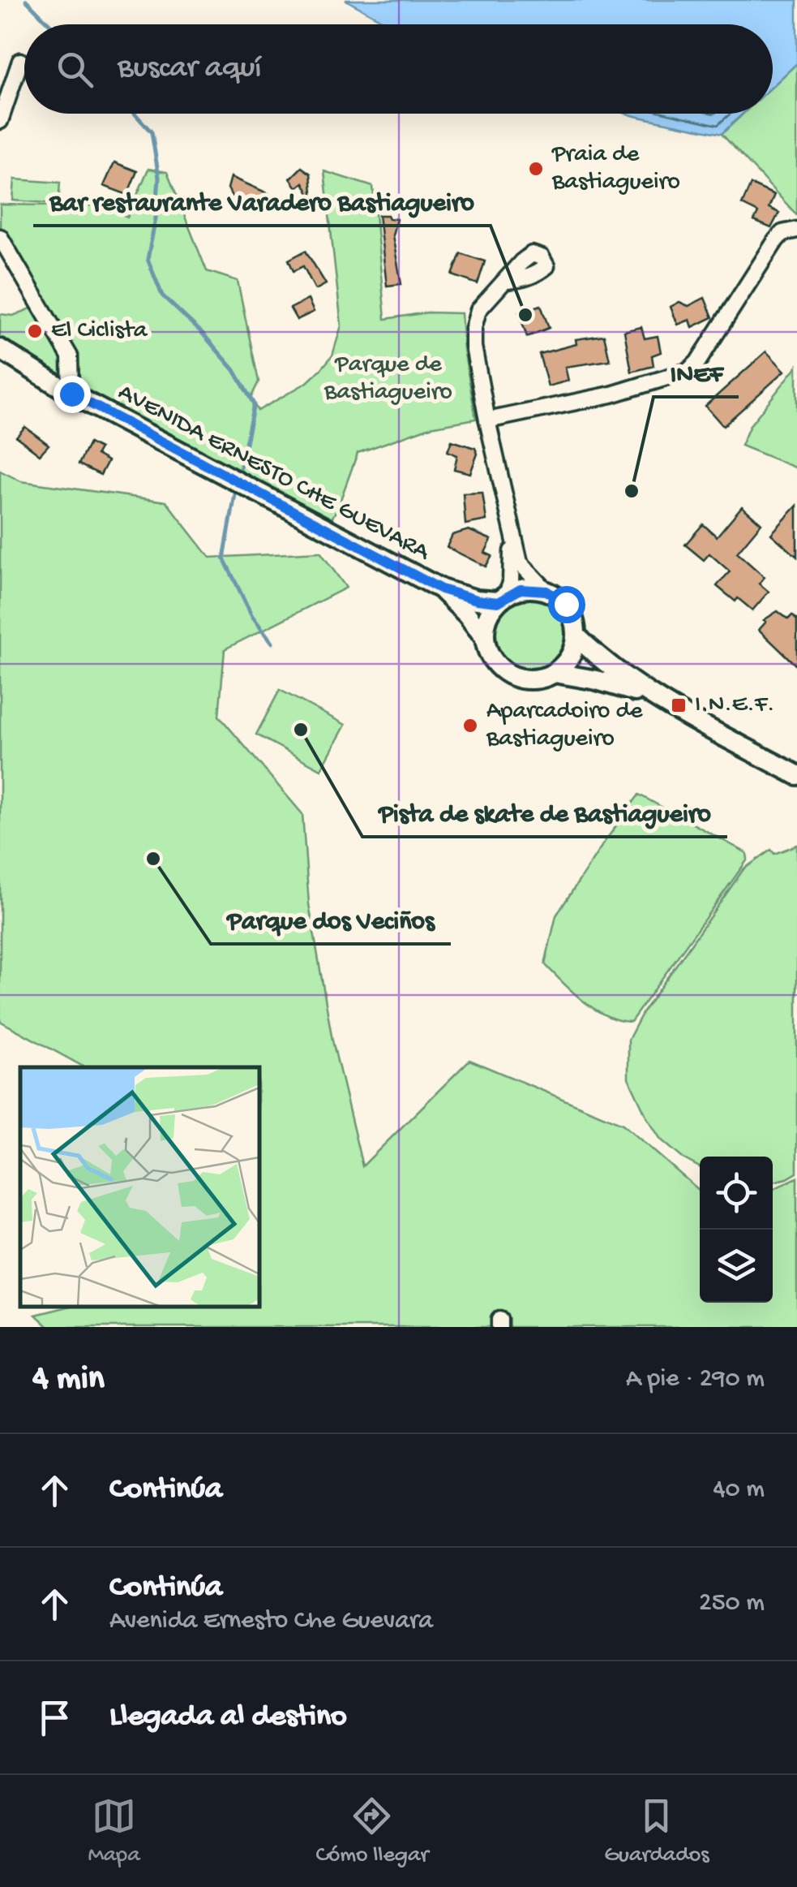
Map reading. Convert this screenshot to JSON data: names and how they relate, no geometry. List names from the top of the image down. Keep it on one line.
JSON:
{"streets":{"main road":["AVENIDA ERNESTO CHE GUEVARA"]},"parks":["Parque de Bastiagueiro"],"places":{"other":["Praia de Bastiagueiro","Bar restaurante Varadero Bastiagueiro","El Ciclista","INEF","Aparcadoiro de Bastiagueiro","Pista de skate de Bastiagueiro","Parque dos Veciños"],"transit":["I.N.E.F."]},"page":{"search":"Buscar aquí","heading":["4 min","A pie · 290 m"],"list":[["Continúa","40 m"],["Continúa","Avenida Ernesto Che Guevara","250 m"],"Llegada al destino"],"nav":["Mapa","Cómo llegar","Guardados"]}}
